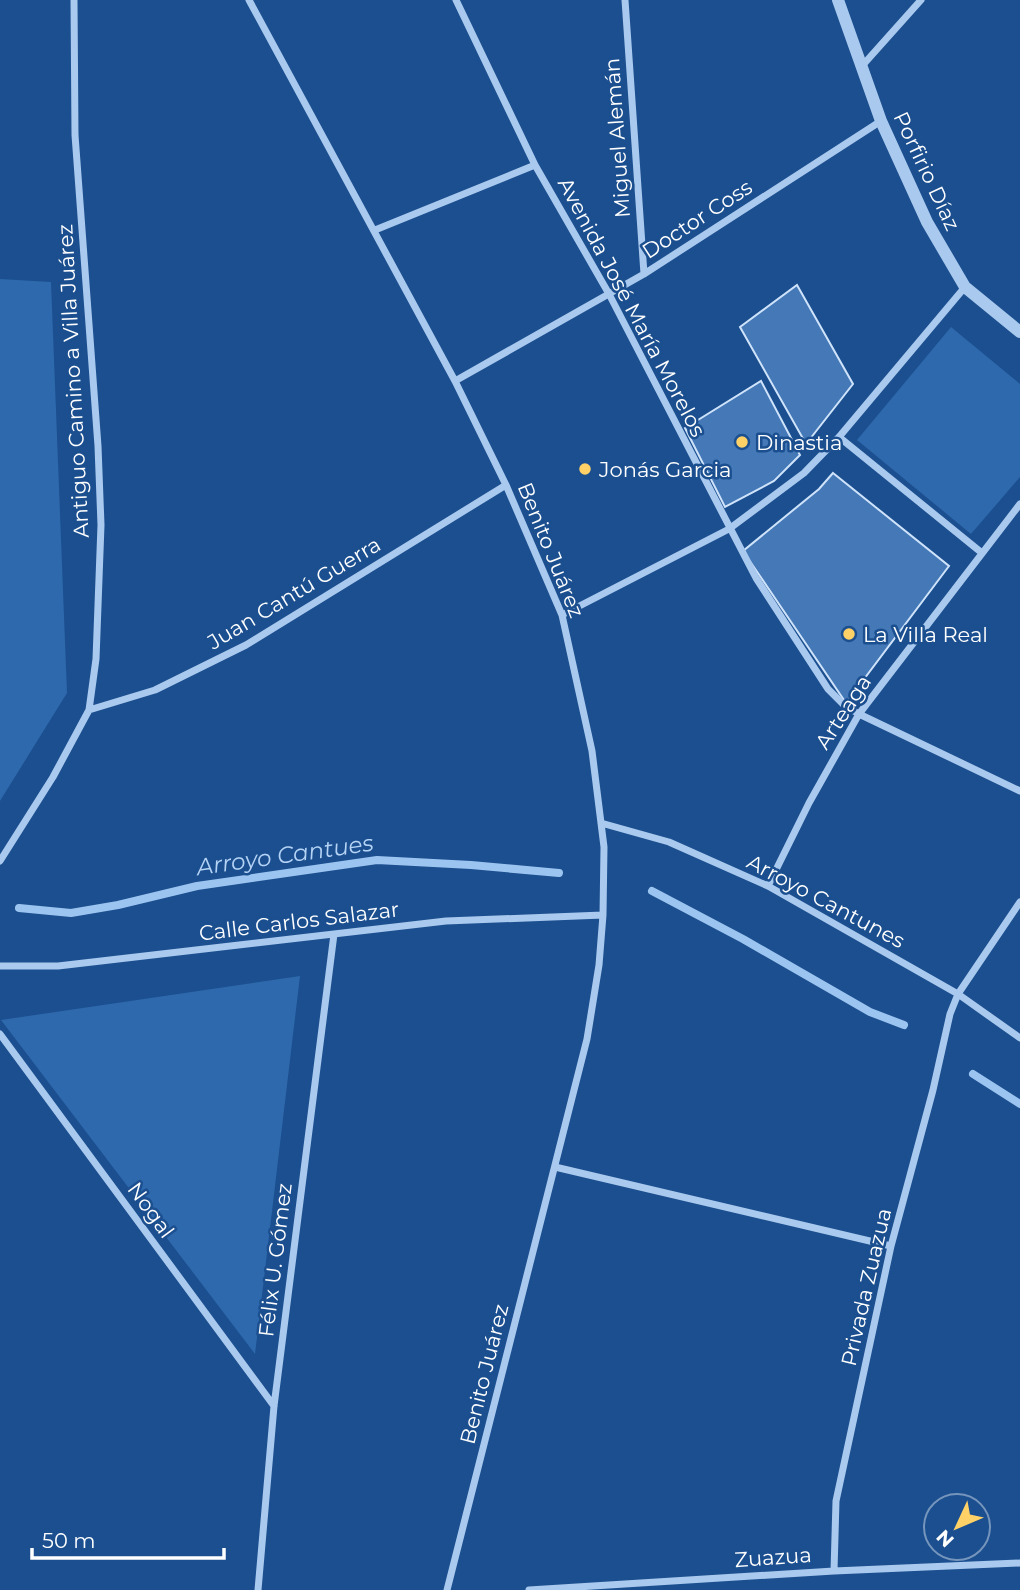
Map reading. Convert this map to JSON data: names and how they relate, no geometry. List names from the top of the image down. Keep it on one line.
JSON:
{"streets":{"street":["Miguel Alemán","Porfirio Díaz","Doctor Coss","Avenida José María Morelos","Antiguo Camino a Villa Juárez","Benito Juárez","Juan Cantú Guerra","Arteaga","Arroyo Cantunes","Calle Carlos Salazar","Nogal","Félix U. Gómez","Privada Zuazua","Zuazua"]},"crossings":[["Miguel Alemán","Doctor Coss"],["Porfirio Díaz","Doctor Coss"],["Doctor Coss","Avenida José María Morelos"],["Doctor Coss","Benito Juárez"],["Avenida José María Morelos","Arteaga"],["Antiguo Camino a Villa Juárez","Juan Cantú Guerra"],["Benito Juárez","Juan Cantú Guerra"],["Benito Juárez","Arroyo Cantunes"],["Benito Juárez","Calle Carlos Salazar"],["Arteaga","Arroyo Cantunes"],["Arroyo Cantunes","Privada Zuazua"],["Calle Carlos Salazar","Félix U. Gómez"],["Nogal","Félix U. Gómez"],["Privada Zuazua","Zuazua"]],"water":["Arroyo Cantues"],"places":["Dinastia","Jonás Garcia","La Villa Real"],"scale_bar":"50 m","north":"bottom left"}
